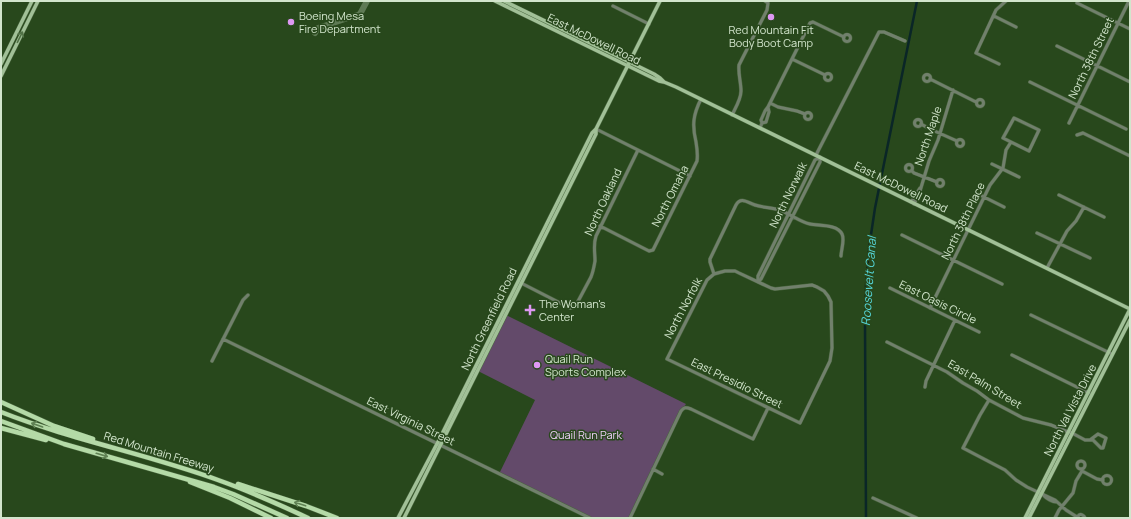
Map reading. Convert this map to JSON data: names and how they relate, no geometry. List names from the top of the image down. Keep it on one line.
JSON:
{"streets":{"highway":["Red Mountain Freeway"],"main road":["East McDowell Road","North Greenfield Road","North Val Vista Drive"],"street":["North 38th Street","North Maple","North Norwalk","North Omaha","North Oakland","North 38th Place","East Oasis Circle","North Norfolk","East Presidio Street","East Palm Street","East Virginia Street"]},"crossings":[["East McDowell Road","North Maple"],["East McDowell Road","North Norwalk"],["East McDowell Road","North Omaha"],["East McDowell Road","North 38th Place"],["East McDowell Road","North Greenfield Road"],["East McDowell Road","North Val Vista Drive"],["North Norwalk","North Norfolk"],["North Norwalk","East Presidio Street"],["North Omaha","North Oakland"],["North Oakland","North Greenfield Road"],["North 38th Place","East Oasis Circle"],["North Norfolk","East Presidio Street"],["North Greenfield Road","East Virginia Street"],["East Palm Street","North Val Vista Drive"]],"water":["Roosevelt Canal"],"parks":["Quail Run Park"],"places":{"other":["Red Mountain Fit Body Boot Camp","Boeing Mesa Fire Department","Quail Run Sports Complex"],"health":["The Woman's Center"]}}
